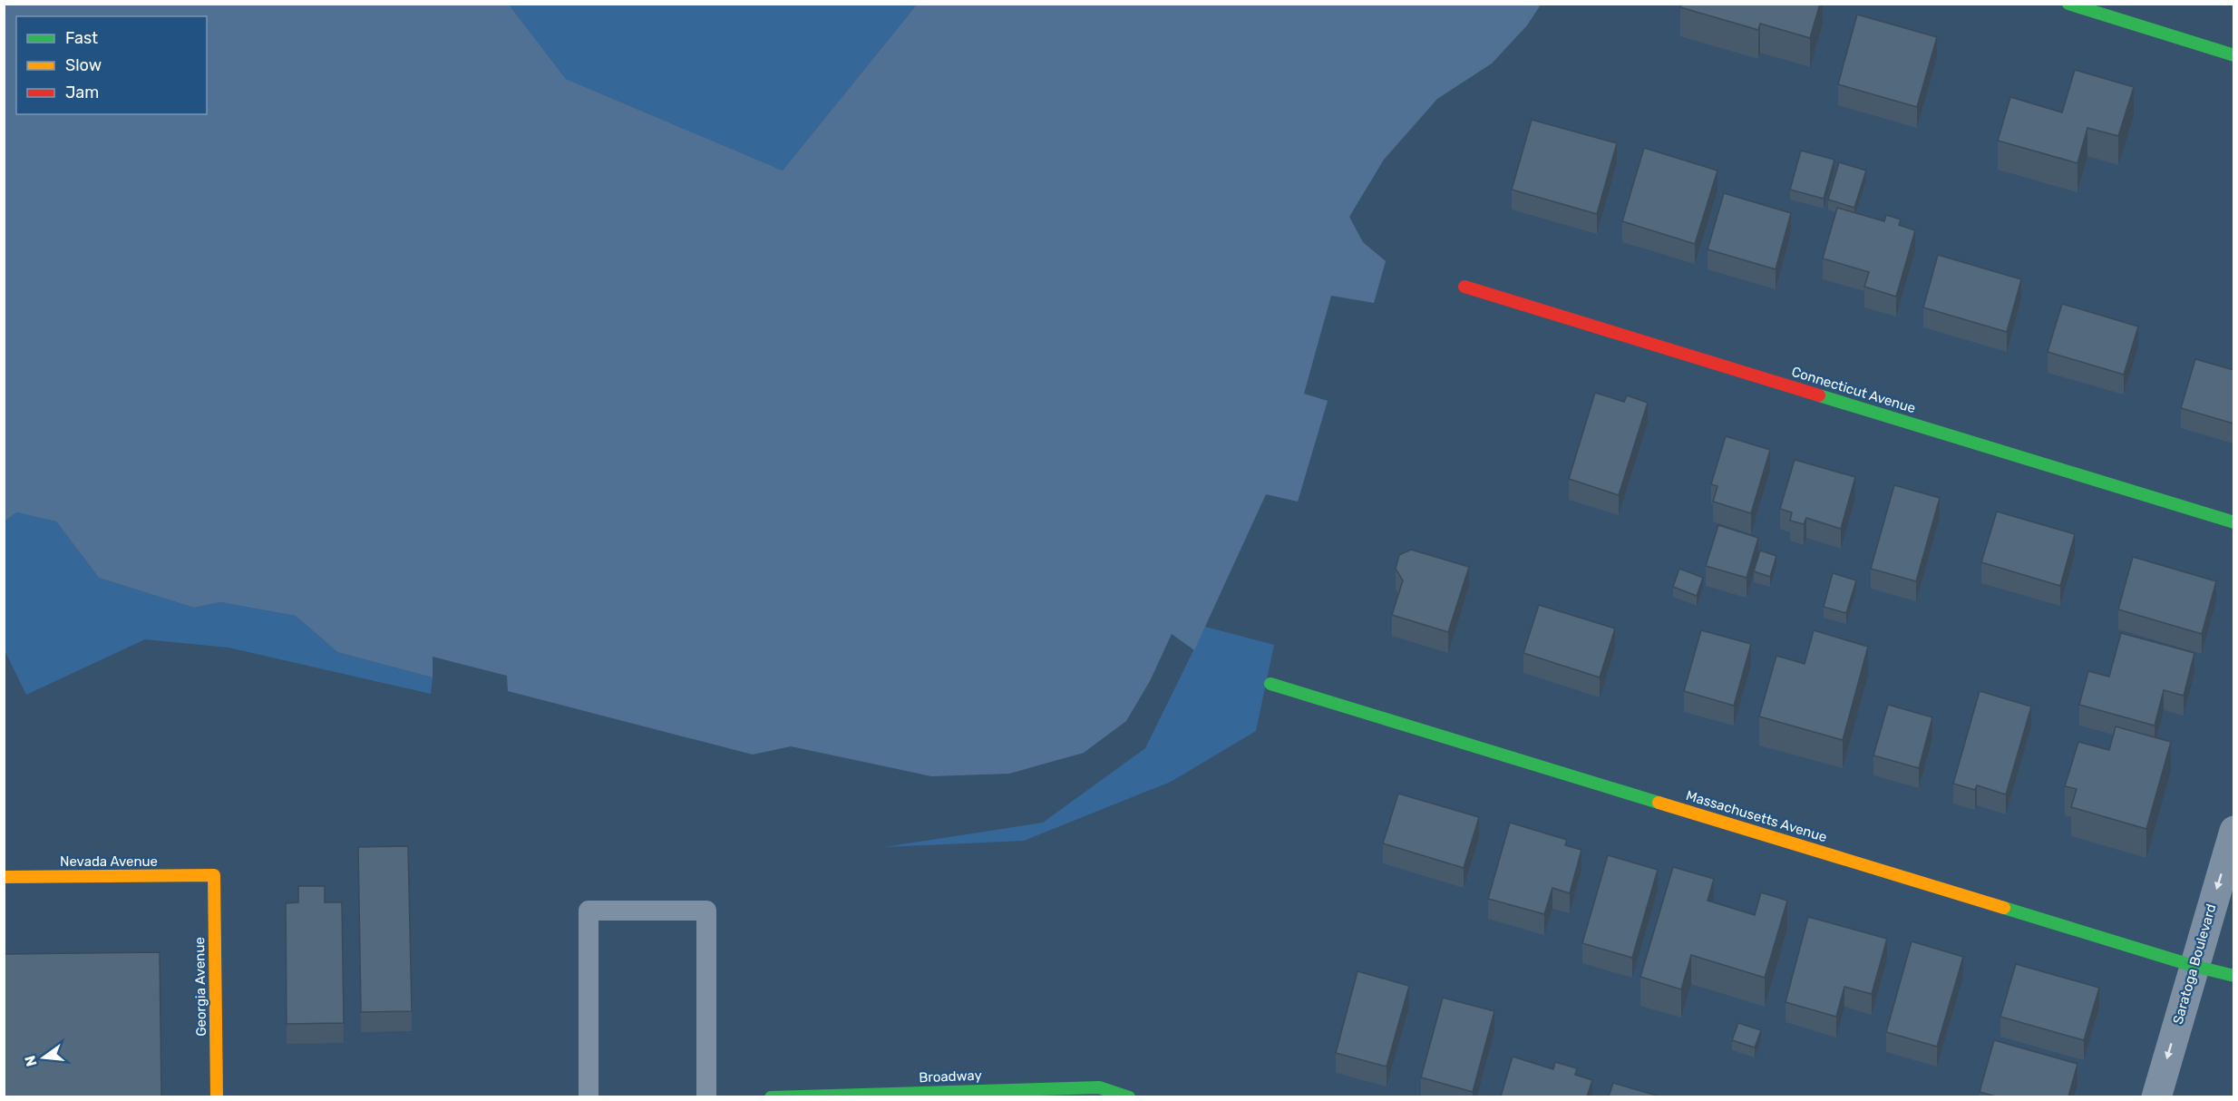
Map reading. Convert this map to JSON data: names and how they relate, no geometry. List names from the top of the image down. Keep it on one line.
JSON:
{"streets":{"street":["Connecticut Avenue","Massachusetts Avenue","Nevada Avenue","Saratoga Boulevard","Georgia Avenue","Broadway"]},"crossings":[["Massachusetts Avenue","Saratoga Boulevard"],["Nevada Avenue","Georgia Avenue"]],"one_way":["Saratoga Boulevard"],"legend":["Fast","Slow","Jam"],"north":"left"}
